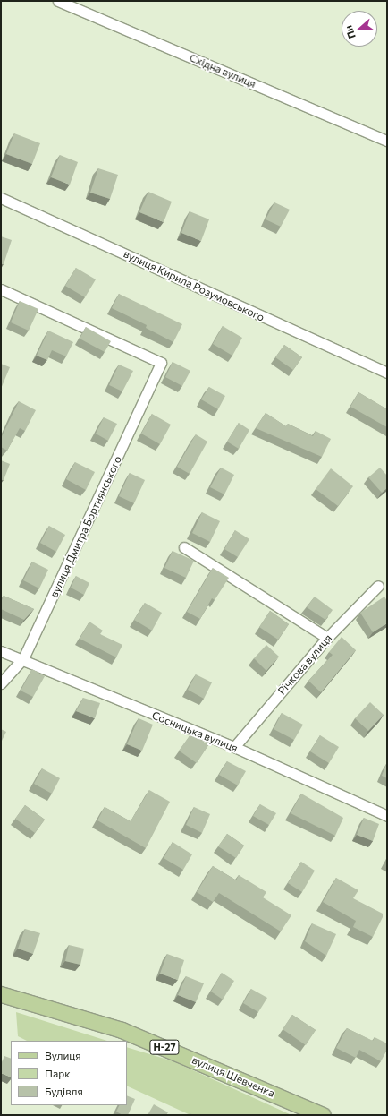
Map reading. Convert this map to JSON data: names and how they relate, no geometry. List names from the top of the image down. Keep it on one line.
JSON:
{"streets":{"main road":["Н-27","вулиця Шевченка"],"street":["Східна вулиця","вулиця Кирила Розумовського","вулиця Дмитра Бортнянського","Річкова вулиця","Сосницька вулиця"]},"crossings":[["вулиця Дмитра Бортнянського","Сосницька вулиця"],["Річкова вулиця","Сосницька вулиця"]],"legend":["Вулиця","Парк","Будівля"],"north":"left"}
